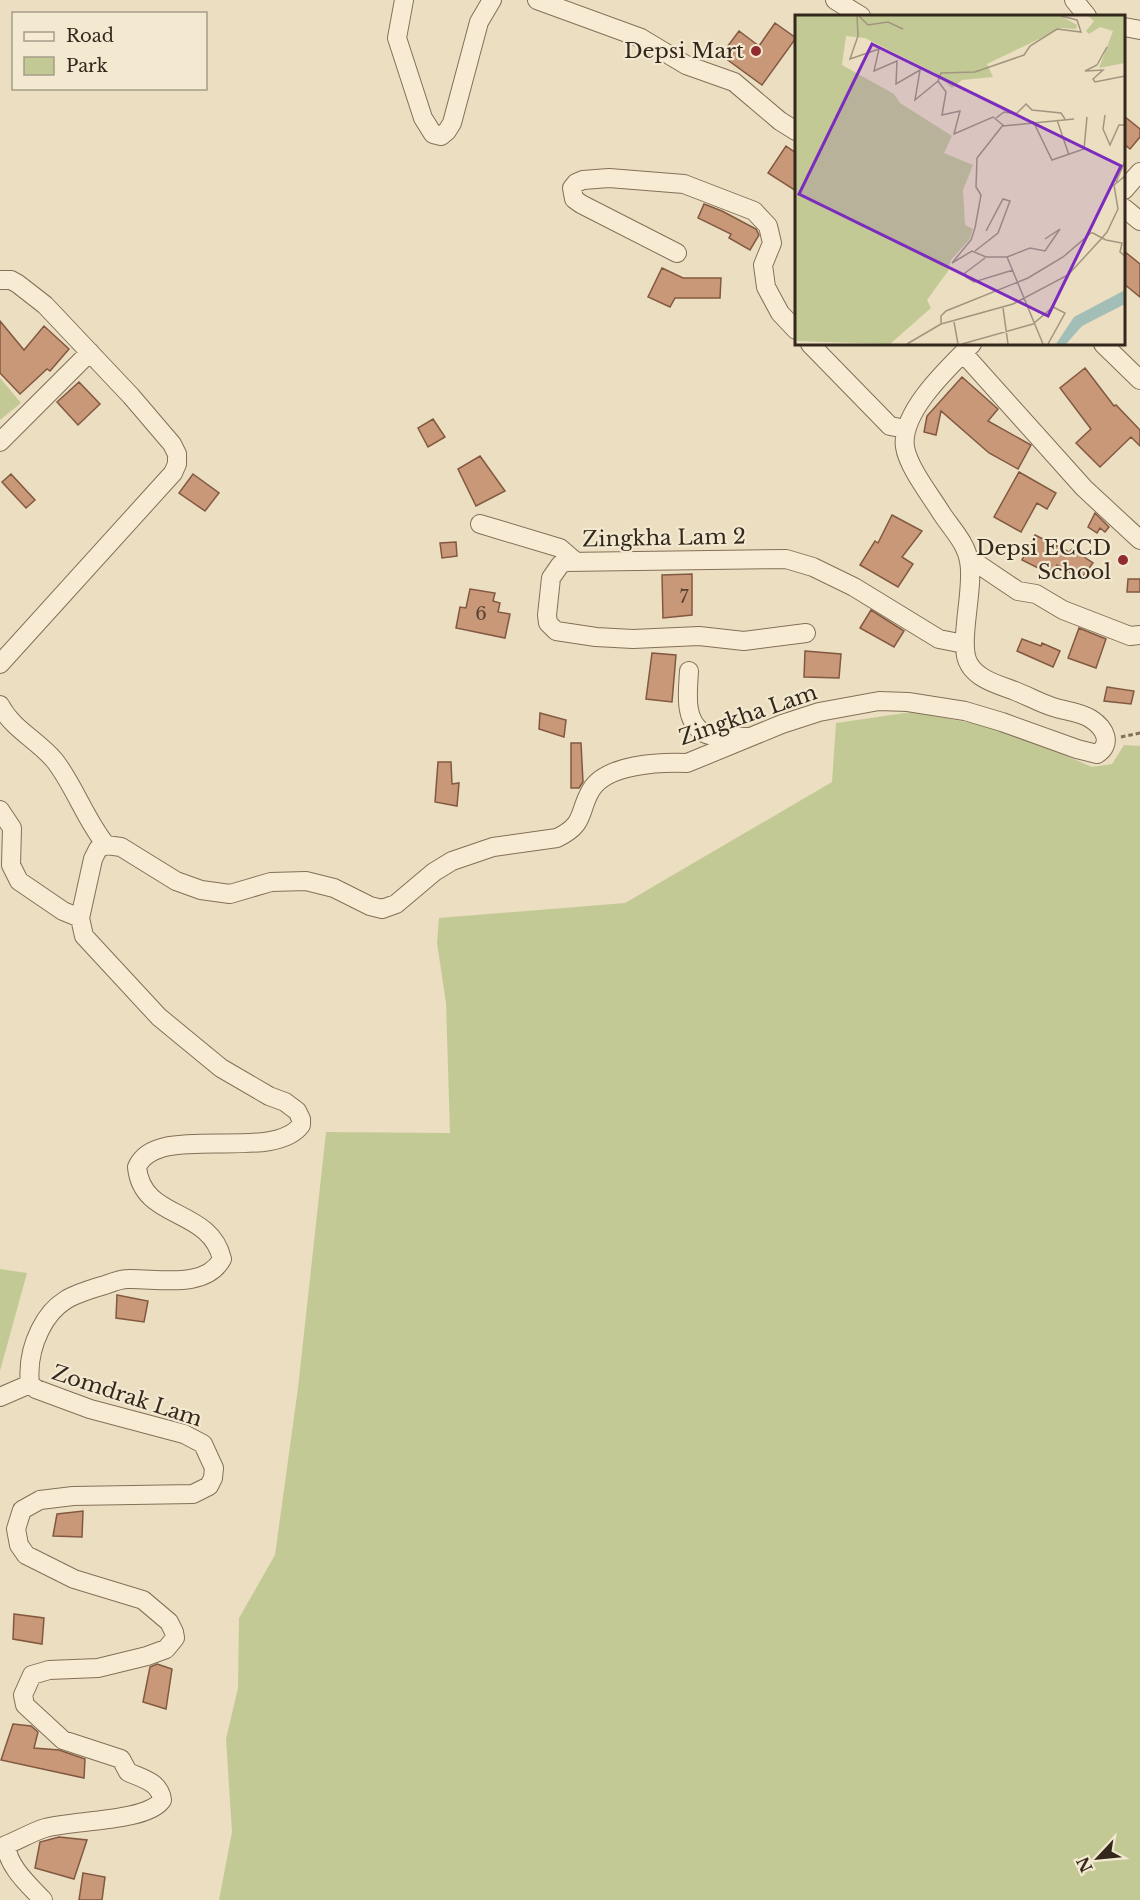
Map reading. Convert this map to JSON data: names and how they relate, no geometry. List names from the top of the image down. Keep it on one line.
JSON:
{"streets":{"street":["Zingkha Lam 2","Zingkha Lam","Zomdrak Lam"]},"places":["Depsi Mart","Depsi ECCD School"],"house_numbers":["7","6"],"legend":["Road","Park"],"north":"bottom left"}
